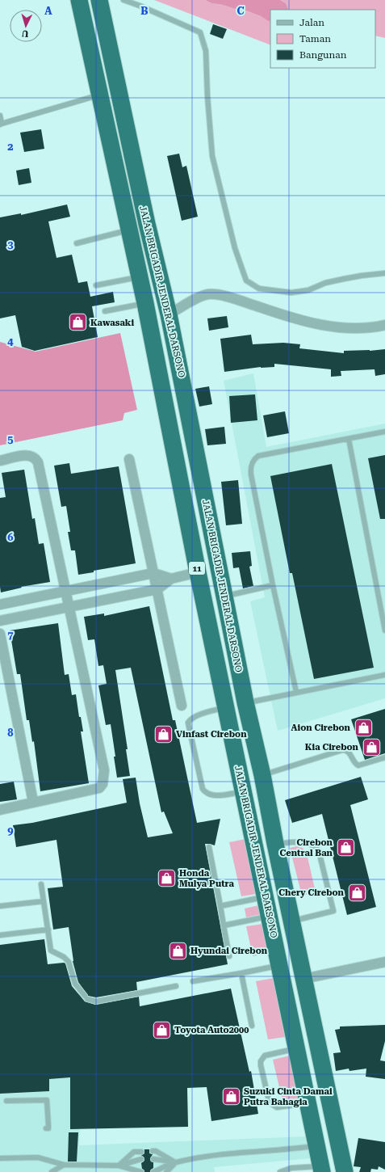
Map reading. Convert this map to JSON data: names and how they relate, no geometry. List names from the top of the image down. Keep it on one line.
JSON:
{"streets":{"highway":["JALAN BRIGADIR JENDERAL DARSONO","11"]},"places":{"shop":["Kawasaki","Aion Cirebon","Vinfast Cirebon","Kia Cirebon","Cirebon Central Ban","Honda Mulya Putra","Chery Cirebon","Hyundai Cirebon","Toyota Auto2000","Suzuki Cinta Damai Putra Bahagia"]},"legend":["Jalan","Taman","Bangunan"],"north":"bottom","grid":{"columns":["A","B","C"],"rows":["2","3","4","5","6","7","8","9"]}}
